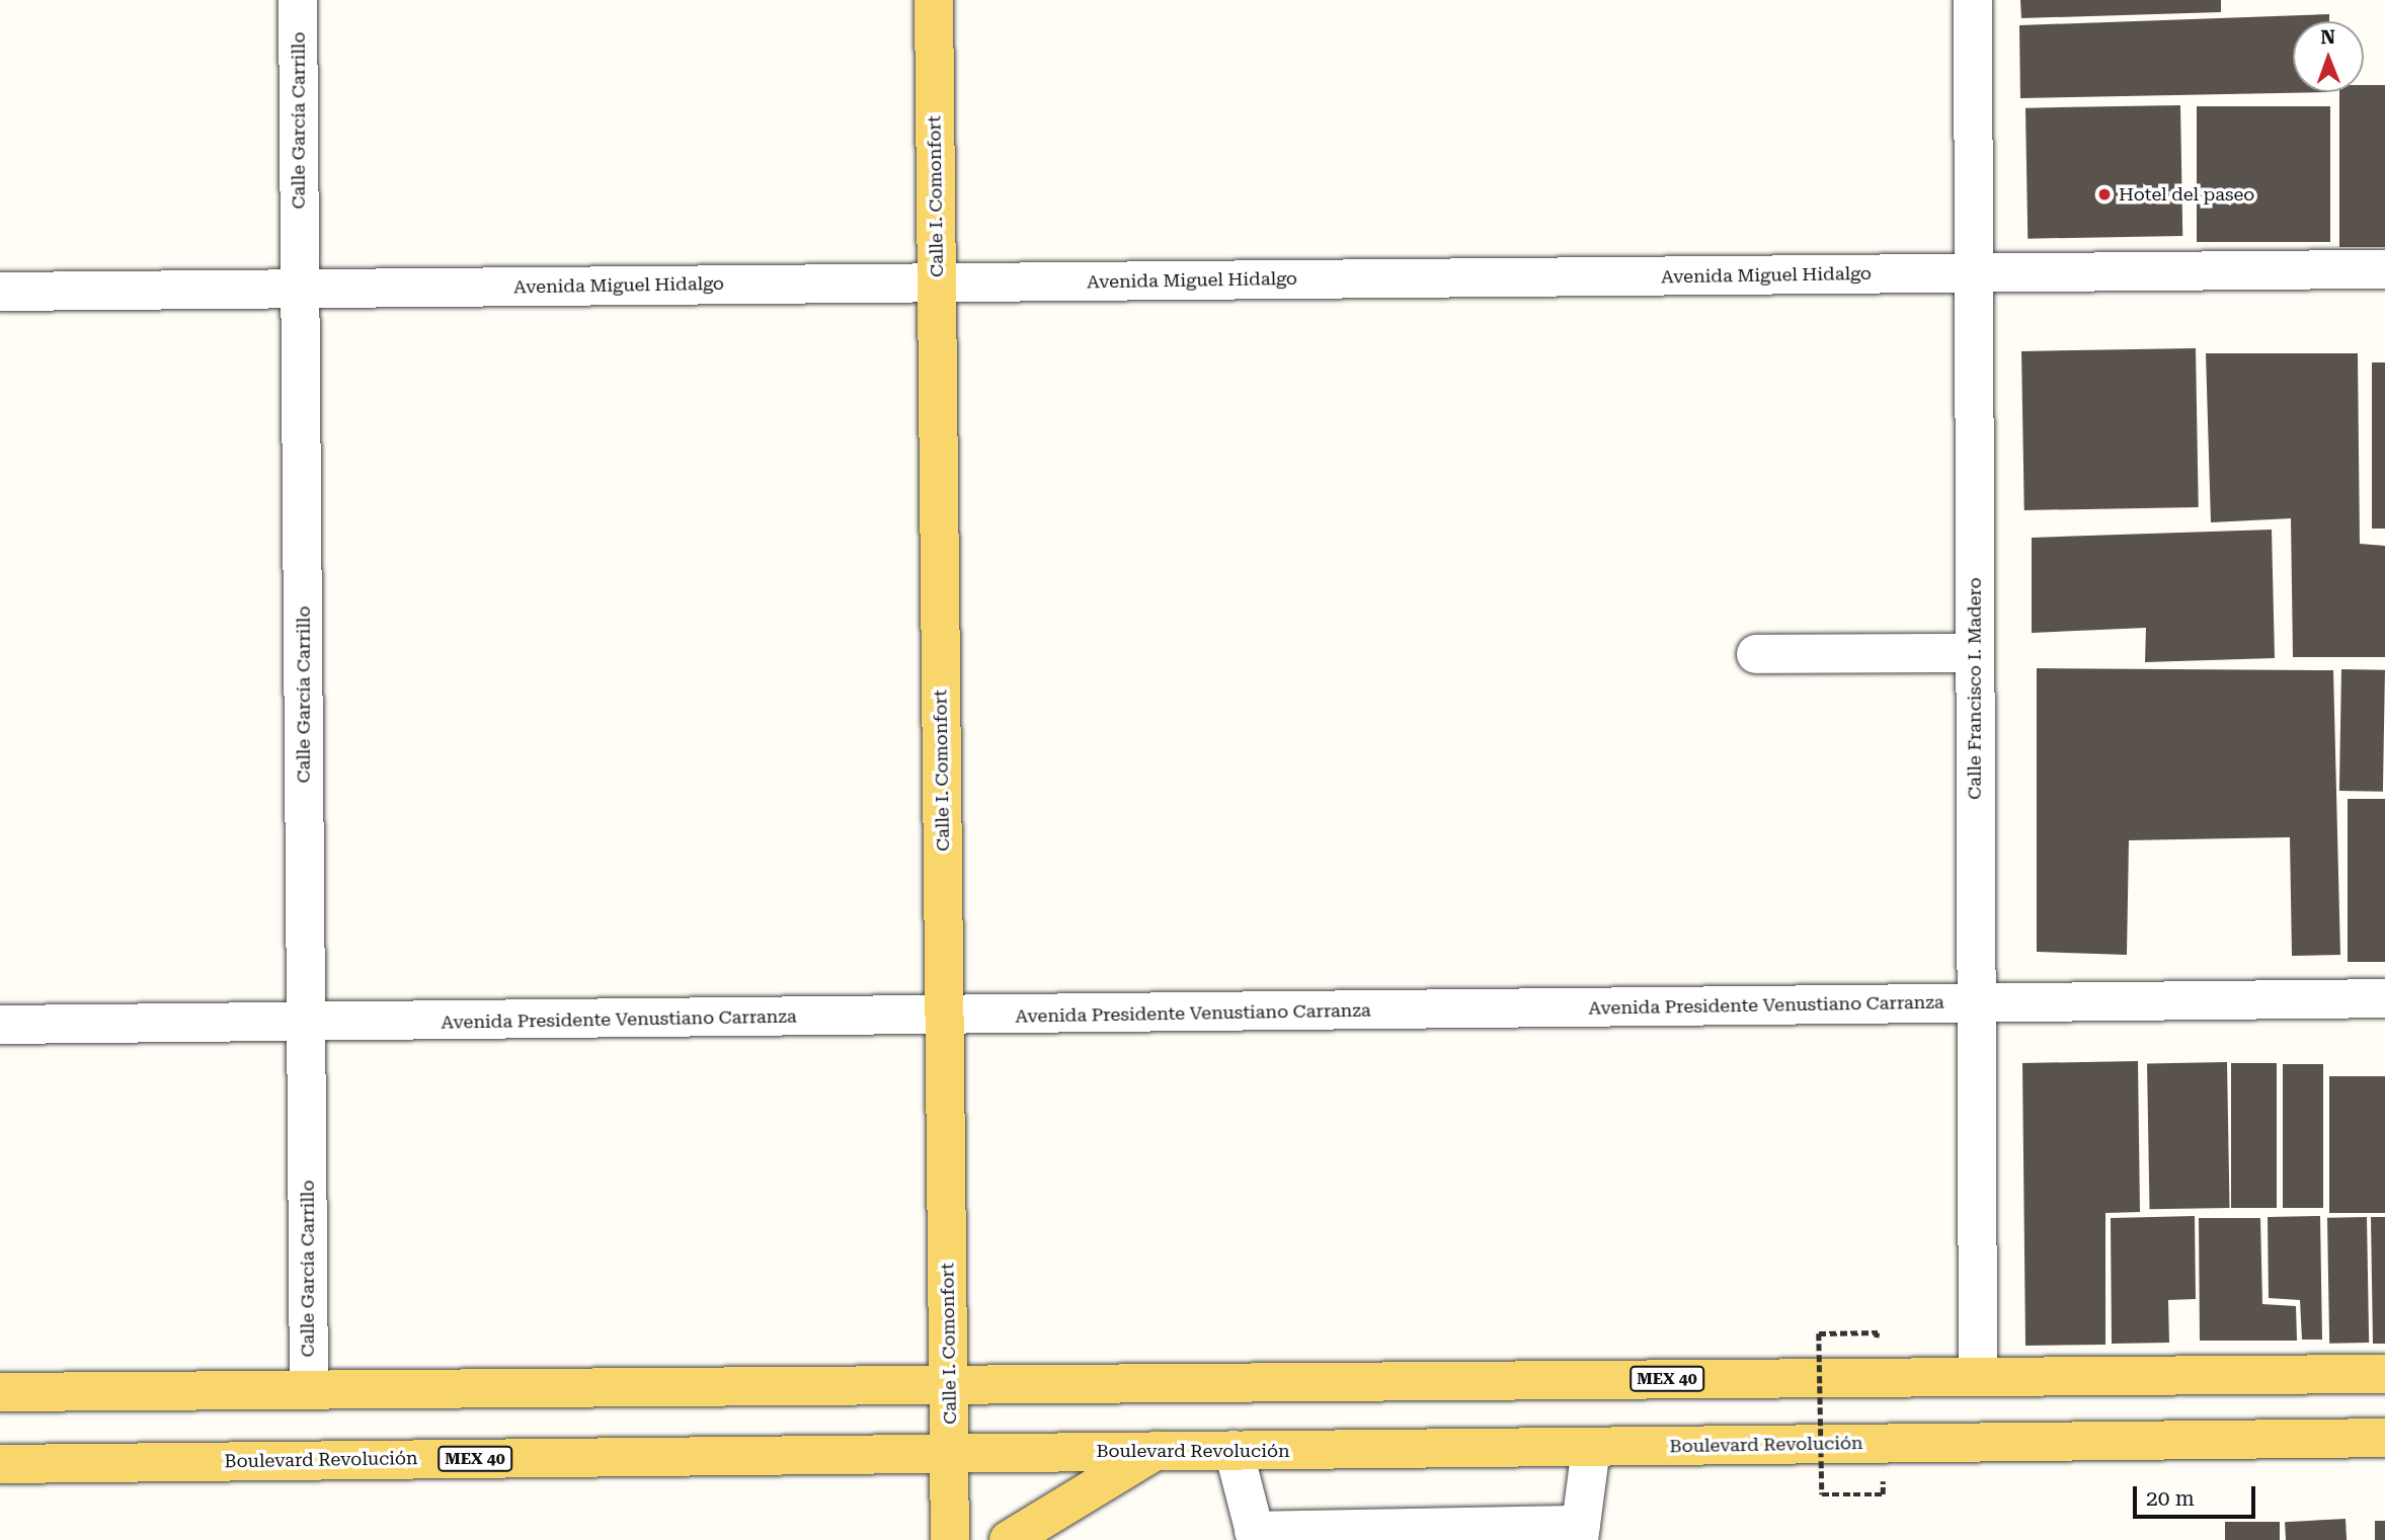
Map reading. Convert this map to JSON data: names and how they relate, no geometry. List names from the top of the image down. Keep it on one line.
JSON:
{"streets":{"main road":["Calle I. Comonfort","MEX 40","Boulevard Revolución"],"street":["Calle García Carrillo","Avenida Miguel Hidalgo","Calle Francisco I. Madero","Avenida Presidente Venustiano Carranza"]},"crossings":[["Calle García Carrillo","Avenida Miguel Hidalgo"],["Calle García Carrillo","Avenida Presidente Venustiano Carranza"],["Calle García Carrillo","MEX 40"],["Calle I. Comonfort","Avenida Miguel Hidalgo"],["Calle I. Comonfort","Avenida Presidente Venustiano Carranza"],["Calle I. Comonfort","MEX 40"],["Calle I. Comonfort","Boulevard Revolución"],["Avenida Miguel Hidalgo","Calle Francisco I. Madero"],["Calle Francisco I. Madero","Avenida Presidente Venustiano Carranza"],["Calle Francisco I. Madero","MEX 40"]],"places":["Hotel del paseo"],"scale_bar":"20 m","north":"top"}
